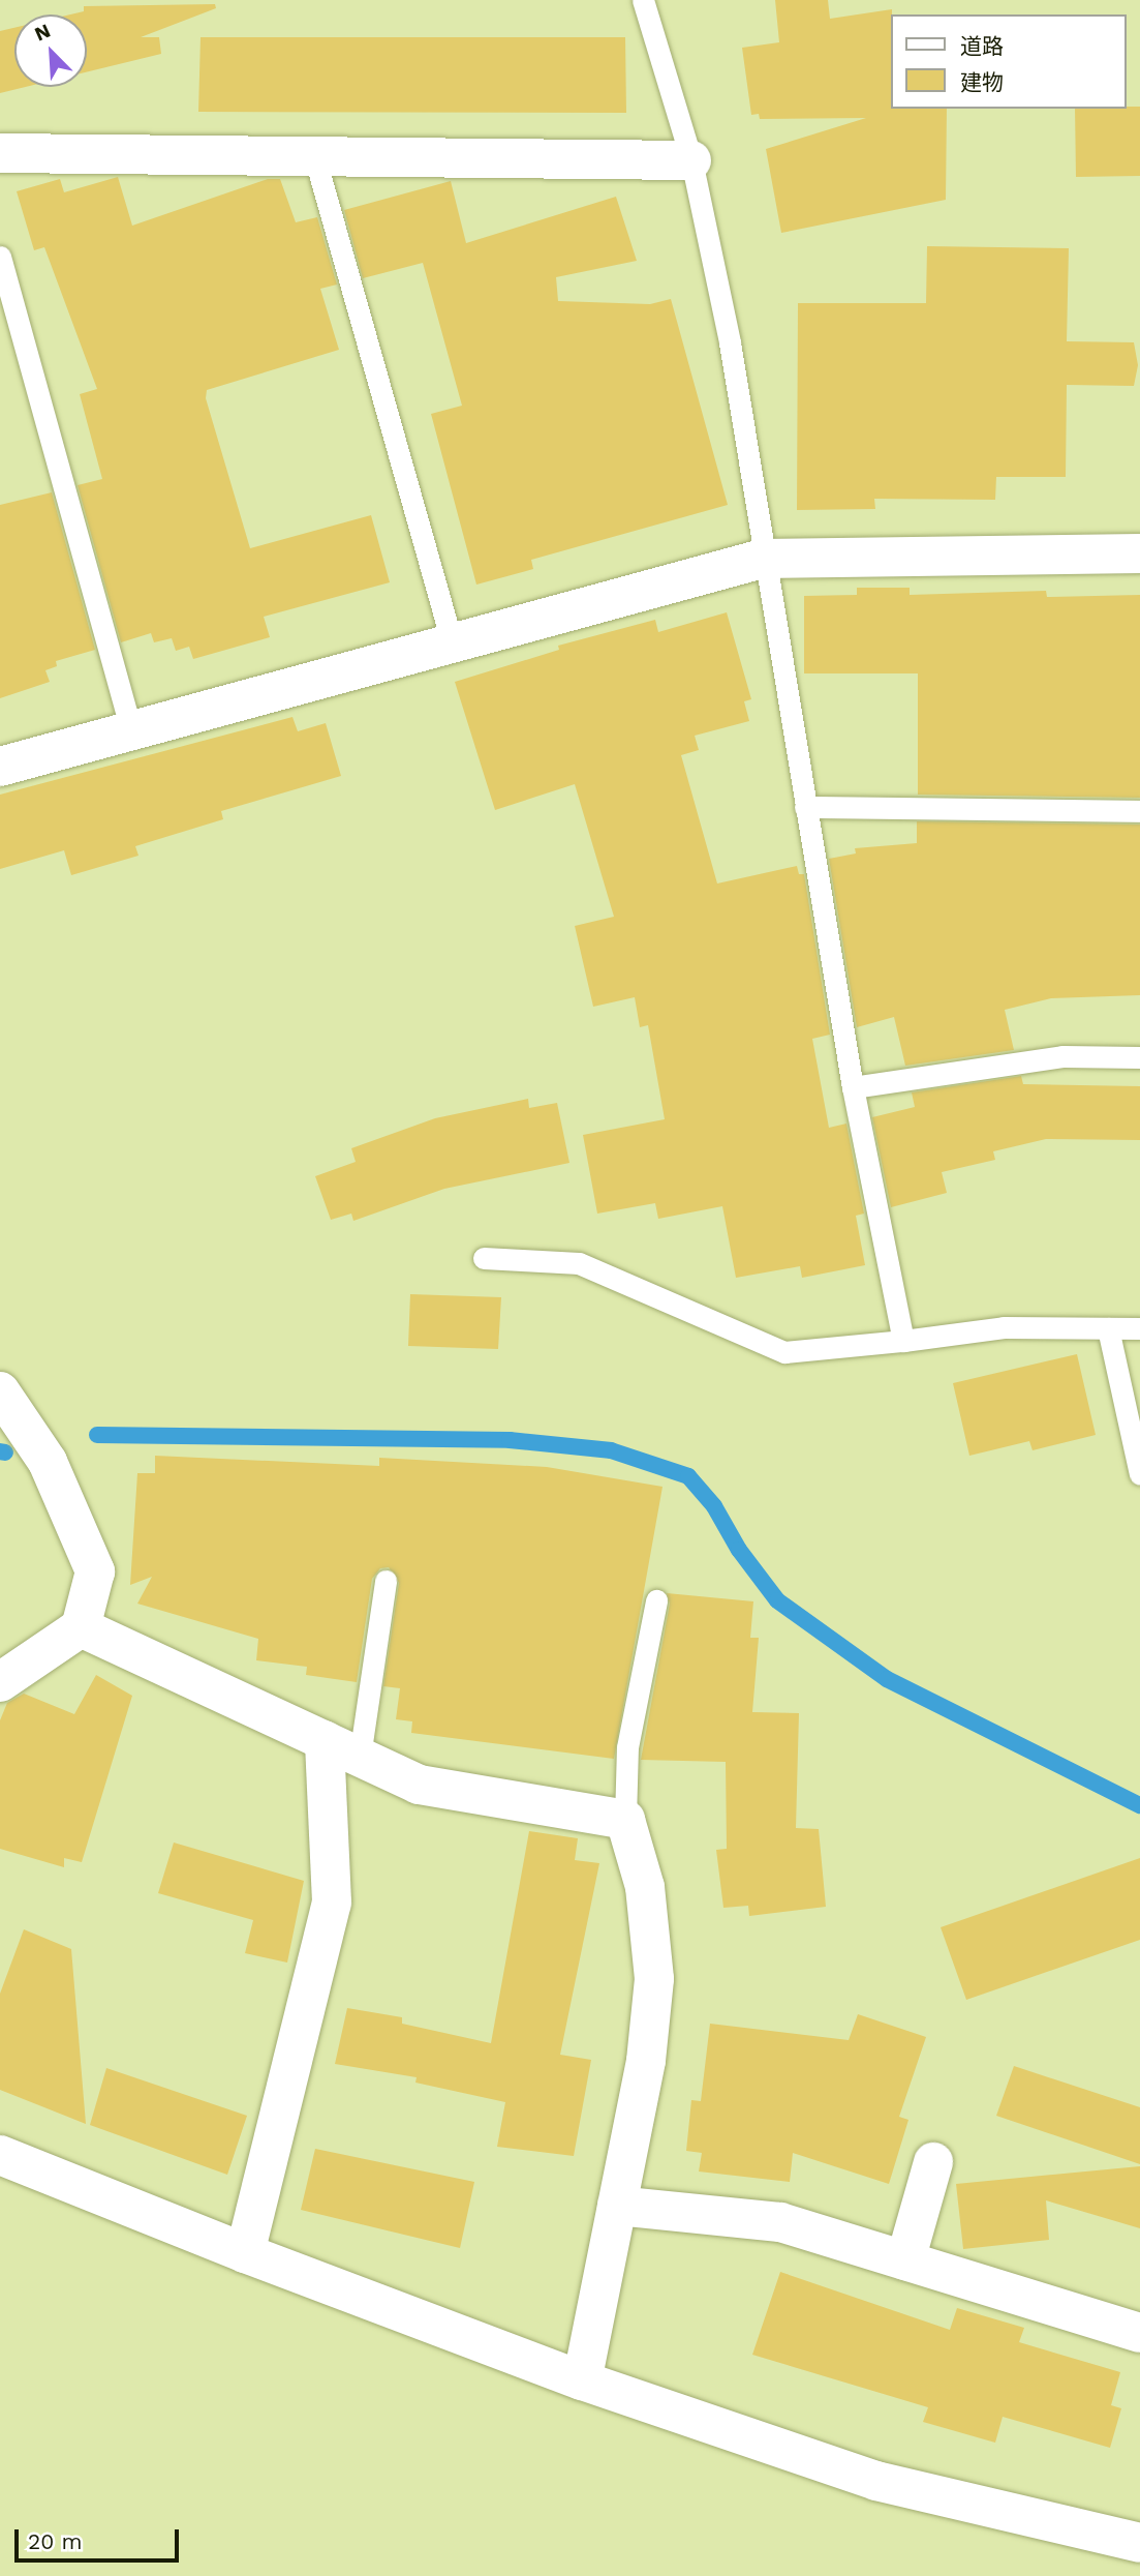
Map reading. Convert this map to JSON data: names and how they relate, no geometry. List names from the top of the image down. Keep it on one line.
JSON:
{"legend":["道路","建物"],"scale_bar":"20 m","north":"top left"}
